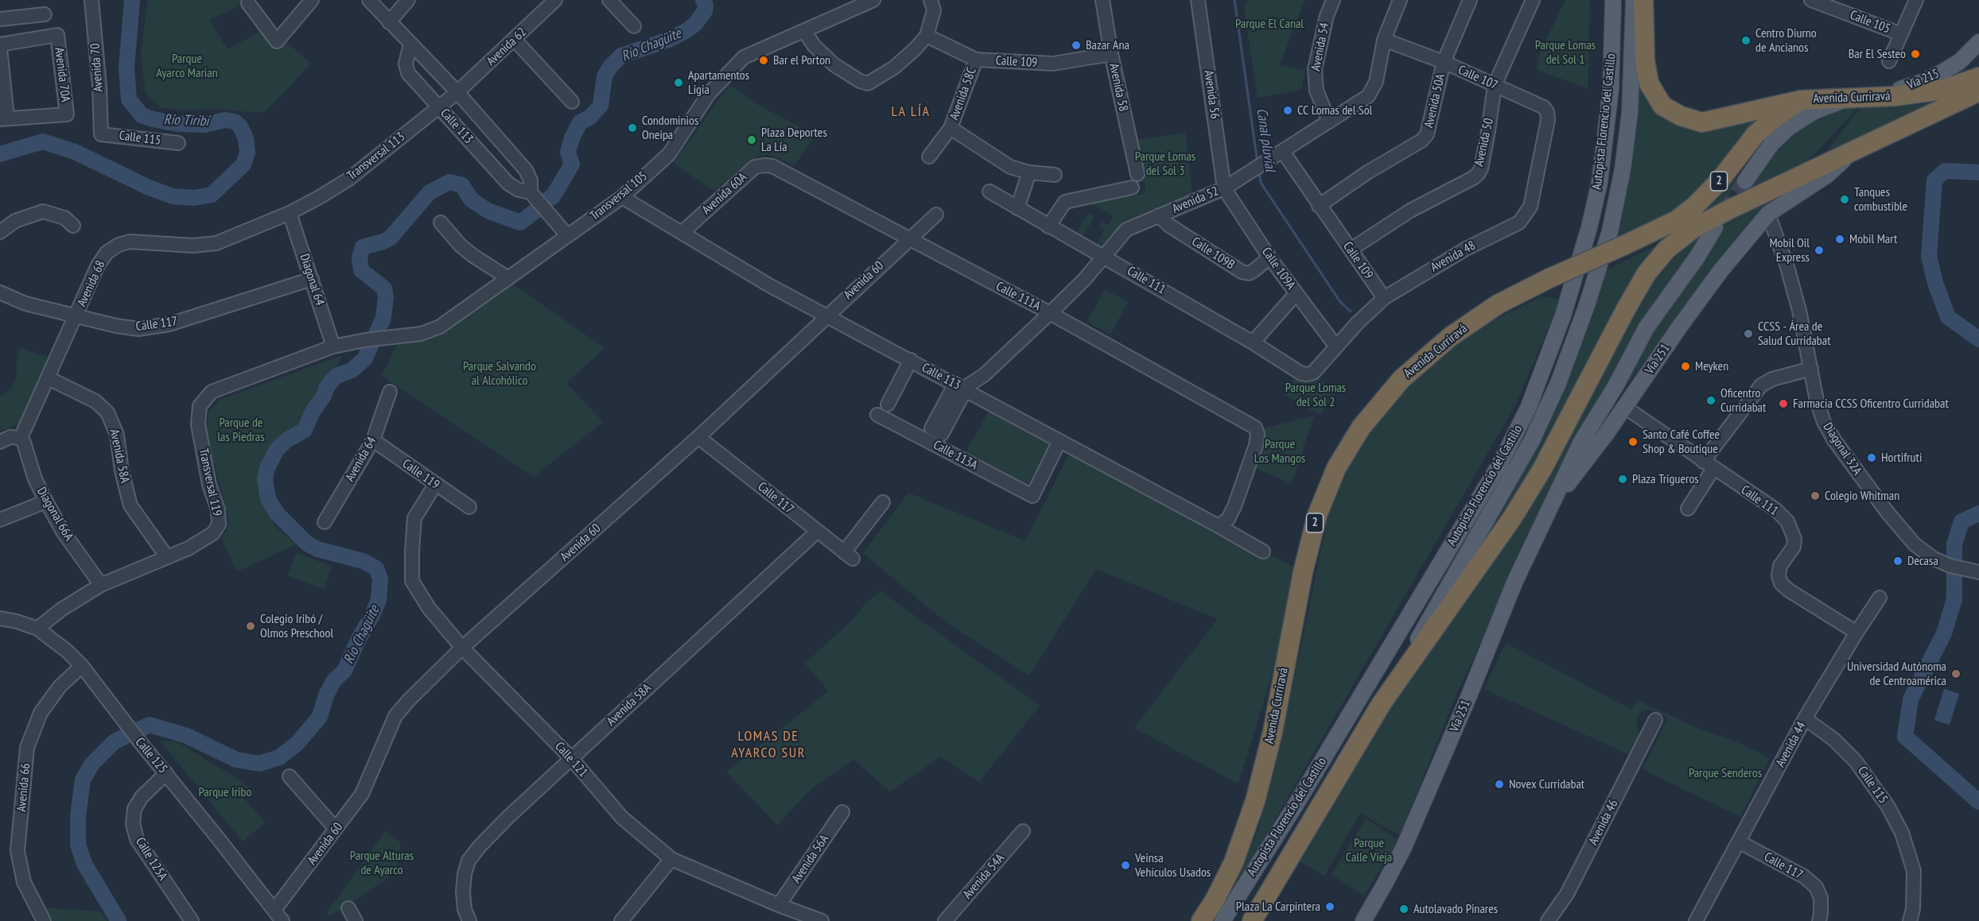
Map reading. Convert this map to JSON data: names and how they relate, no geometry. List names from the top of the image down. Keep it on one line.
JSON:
{"streets":{"highway":["Avenida Curriravá","Autopista Florencio del Castillo","2"],"main road":["Vía 215","Vía 251"],"street":["Calle 105","Avenida 62","Avenida 54","Calle 109","Avenida 70","Avenida 70A","Calle 107","Avenida 58","Avenida 58C","Avenida 56","Avenida 50A","Calle 113","Calle 115","Avenida 50","Transversal 113","Avenida 60A","Transversal 105","Avenida 52","Calle 109B","Avenida 48","Calle 109A","Diagonal 64","Avenida 60","Calle 111","Avenida 68","Calle 111A","Calle 117","Diagonal 32A","Calle 113A","Avenida 58A","Avenida 64","Calle 119","Transversal 119","Diagonal 66A","Avenida 44","Calle 125","Calle 121","Avenida 66","Avenida 46","Calle 125A","Avenida 56A","Avenida 54A"]},"crossings":[["Avenida 62","Calle 113"],["Avenida 62","Transversal 113"],["Avenida 54","Avenida 52"],["Calle 109","Avenida 58"],["Calle 109","Avenida 58C"],["Calle 109","Avenida 50A"],["Calle 109","Avenida 50"],["Calle 109","Avenida 52"],["Calle 109","Avenida 48"],["Avenida 70","Calle 115"],["Calle 107","Avenida 50A"],["Calle 107","Avenida 50"],["Calle 107","Avenida 52"],["Calle 107","Avenida 48"],["Vía 215","Avenida Curriravá"],["Avenida 56","Avenida 52"],["Avenida 56","Calle 109A"],["Calle 113","Transversal 113"],["Calle 113","Avenida 60A"],["Calle 113","Transversal 105"],["Calle 113","Avenida 52"],["Calle 113","Avenida 60"],["Calle 113","Calle 111A"],["Calle 113","Calle 113A"],["Calle 115","Avenida 44"],["Transversal 113","Diagonal 64"],["Transversal 113","Avenida 68"],["Avenida 60A","Calle 111A"],["Transversal 105","Diagonal 64"],["Transversal 105","Transversal 119"],["Avenida 52","Calle 109B"],["Avenida 52","Calle 109A"],["Avenida 52","Calle 111"],["Avenida 52","Calle 111A"],["Calle 109B","Calle 109A"],["Avenida 48","Calle 109A"],["Avenida 48","Calle 111"],["Diagonal 64","Avenida 68"],["Diagonal 64","Calle 117"],["Diagonal 64","Transversal 119"],["Avenida 60","Calle 111A"],["Avenida 60","Calle 117"],["Avenida 60","Calle 125"],["Avenida 60","Calle 121"],["Calle 111","Vía 251"],["Calle 111","Avenida 44"],["Avenida 68","Calle 117"],["Avenida 68","Avenida 58A"],["Avenida 68","Diagonal 66A"],["Calle 117","Avenida 58A"],["Calle 117","Avenida 44"],["Vía 251","Diagonal 32A"],["Avenida 58A","Transversal 119"],["Avenida 58A","Calle 121"],["Avenida 64","Calle 119"],["Calle 119","Calle 121"],["Transversal 119","Diagonal 66A"],["Transversal 119","Calle 125"],["Calle 125","Avenida 66"],["Calle 125","Calle 125A"],["Calle 121","Avenida 56A"]],"districts":["LA LÍA","LOMAS DE AYARCO SUR"],"water":["Río Chagüite","Río Tiribí","Canal pluvial"],"parks":["Parque El Canal","Parque Lomas del Sol 1","Parque Ayarco Marian","Parque Lomas del Sol 3","Parque Salvando al Alcohólico","Parque Lomas del Sol 2","Parque de las Piedras","Parque Los Mangos","Parque Senderos","Parque Iribo","Parque Calle Vieja","Parque Alturas de Ayarco"],"places":["Centro Diurno de Ancianos","Bazar Ana","Bar El Sesteo","Bar el Porton","Apartamentos Ligia","CC Lomas del Sol","Condominios Oneipa","Plaza Deportes La Lía","Tanques combustible","Mobil Mart","Mobil Oil Express","CCSS - Área de Salud Curridabat","Meyken","Oficentro Curridabat","Farmacia CCSS Oficentro Curridabat","Santo Café Coffee Shop & Boutique","Hortifruti","Plaza Trigueros","Colegio Whitman","Decasa","Colegio Iribó / Olmos Preschool","Universidad Autónoma de Centroamérica","Novex Curridabat","Veinsa Vehículos Usados","Plaza La Carpintera","Autolavado Pinares"]}
